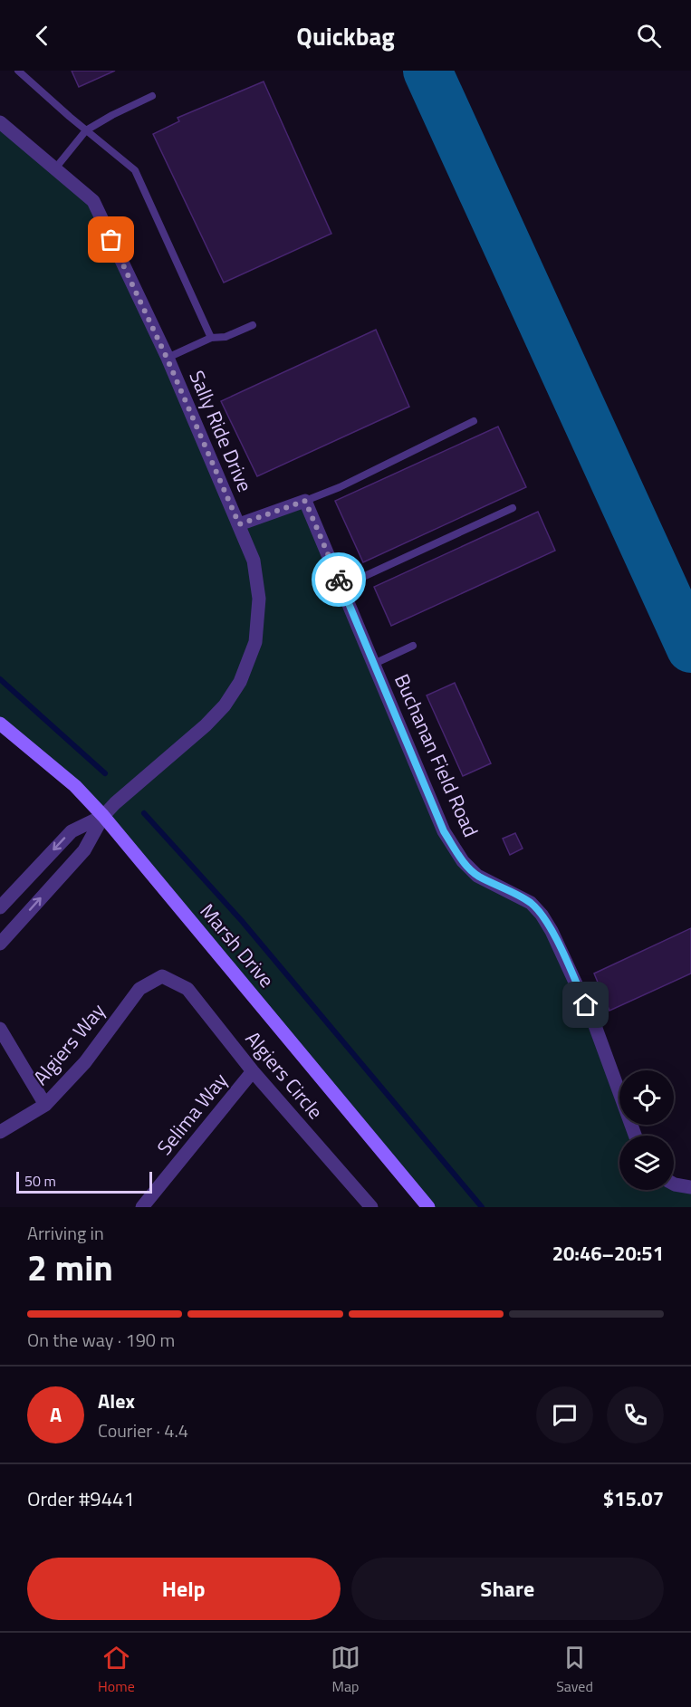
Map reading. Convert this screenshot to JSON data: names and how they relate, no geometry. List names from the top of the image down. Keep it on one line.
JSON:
{"streets":{"street":["Sally Ride Drive","Buchanan Field Road","Marsh Drive","Algiers Way","Algiers Circle","Selima Way"]},"crossings":[["Sally Ride Drive","Marsh Drive"],["Algiers Way","Algiers Circle"],["Algiers Circle","Selima Way"]],"scale_bar":"50 m","page":{"header":"Quickbag","scale":"50 m","heading":["2 min","Arriving in","20:46–20:51"],"panel":["Alex","Courier · 4.4","Order #9441","$15.07"],"bar":"On the way · 190 m","round":"A","buttons":["Help","Share"],"tabs":["Home","Map","Saved"]}}
